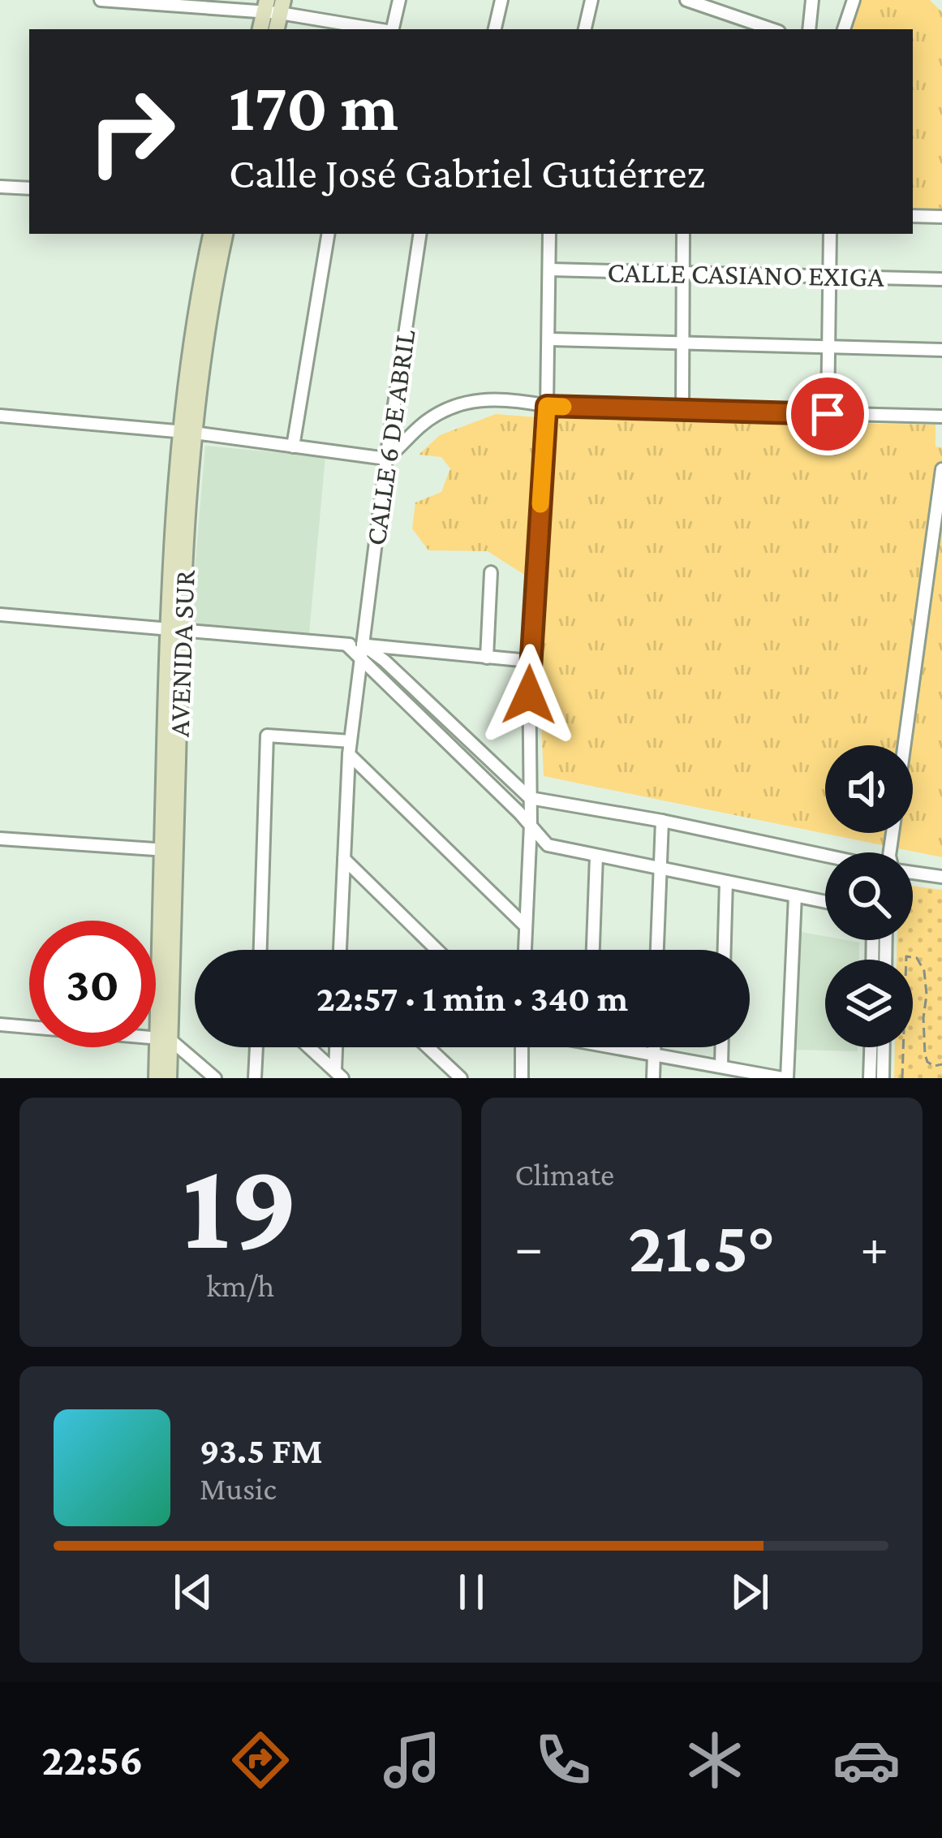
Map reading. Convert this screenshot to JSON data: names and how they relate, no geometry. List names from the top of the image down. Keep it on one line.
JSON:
{"streets":{"main road":["AVENIDA SUR"],"street":["CALLE CASIANO EXIGA","CALLE 6 DE ABRIL"]},"page":{"turn":["170 m","Calle José Gabriel Gutiérrez"],"limit":"30","trip":"22:57 · 1 min · 340 m","tile":[["19","km/h"],"Climate"],"heat":["−","21.5°","+"],"song":["93.5 FM","Music"],"tabs":"22:56"}}
